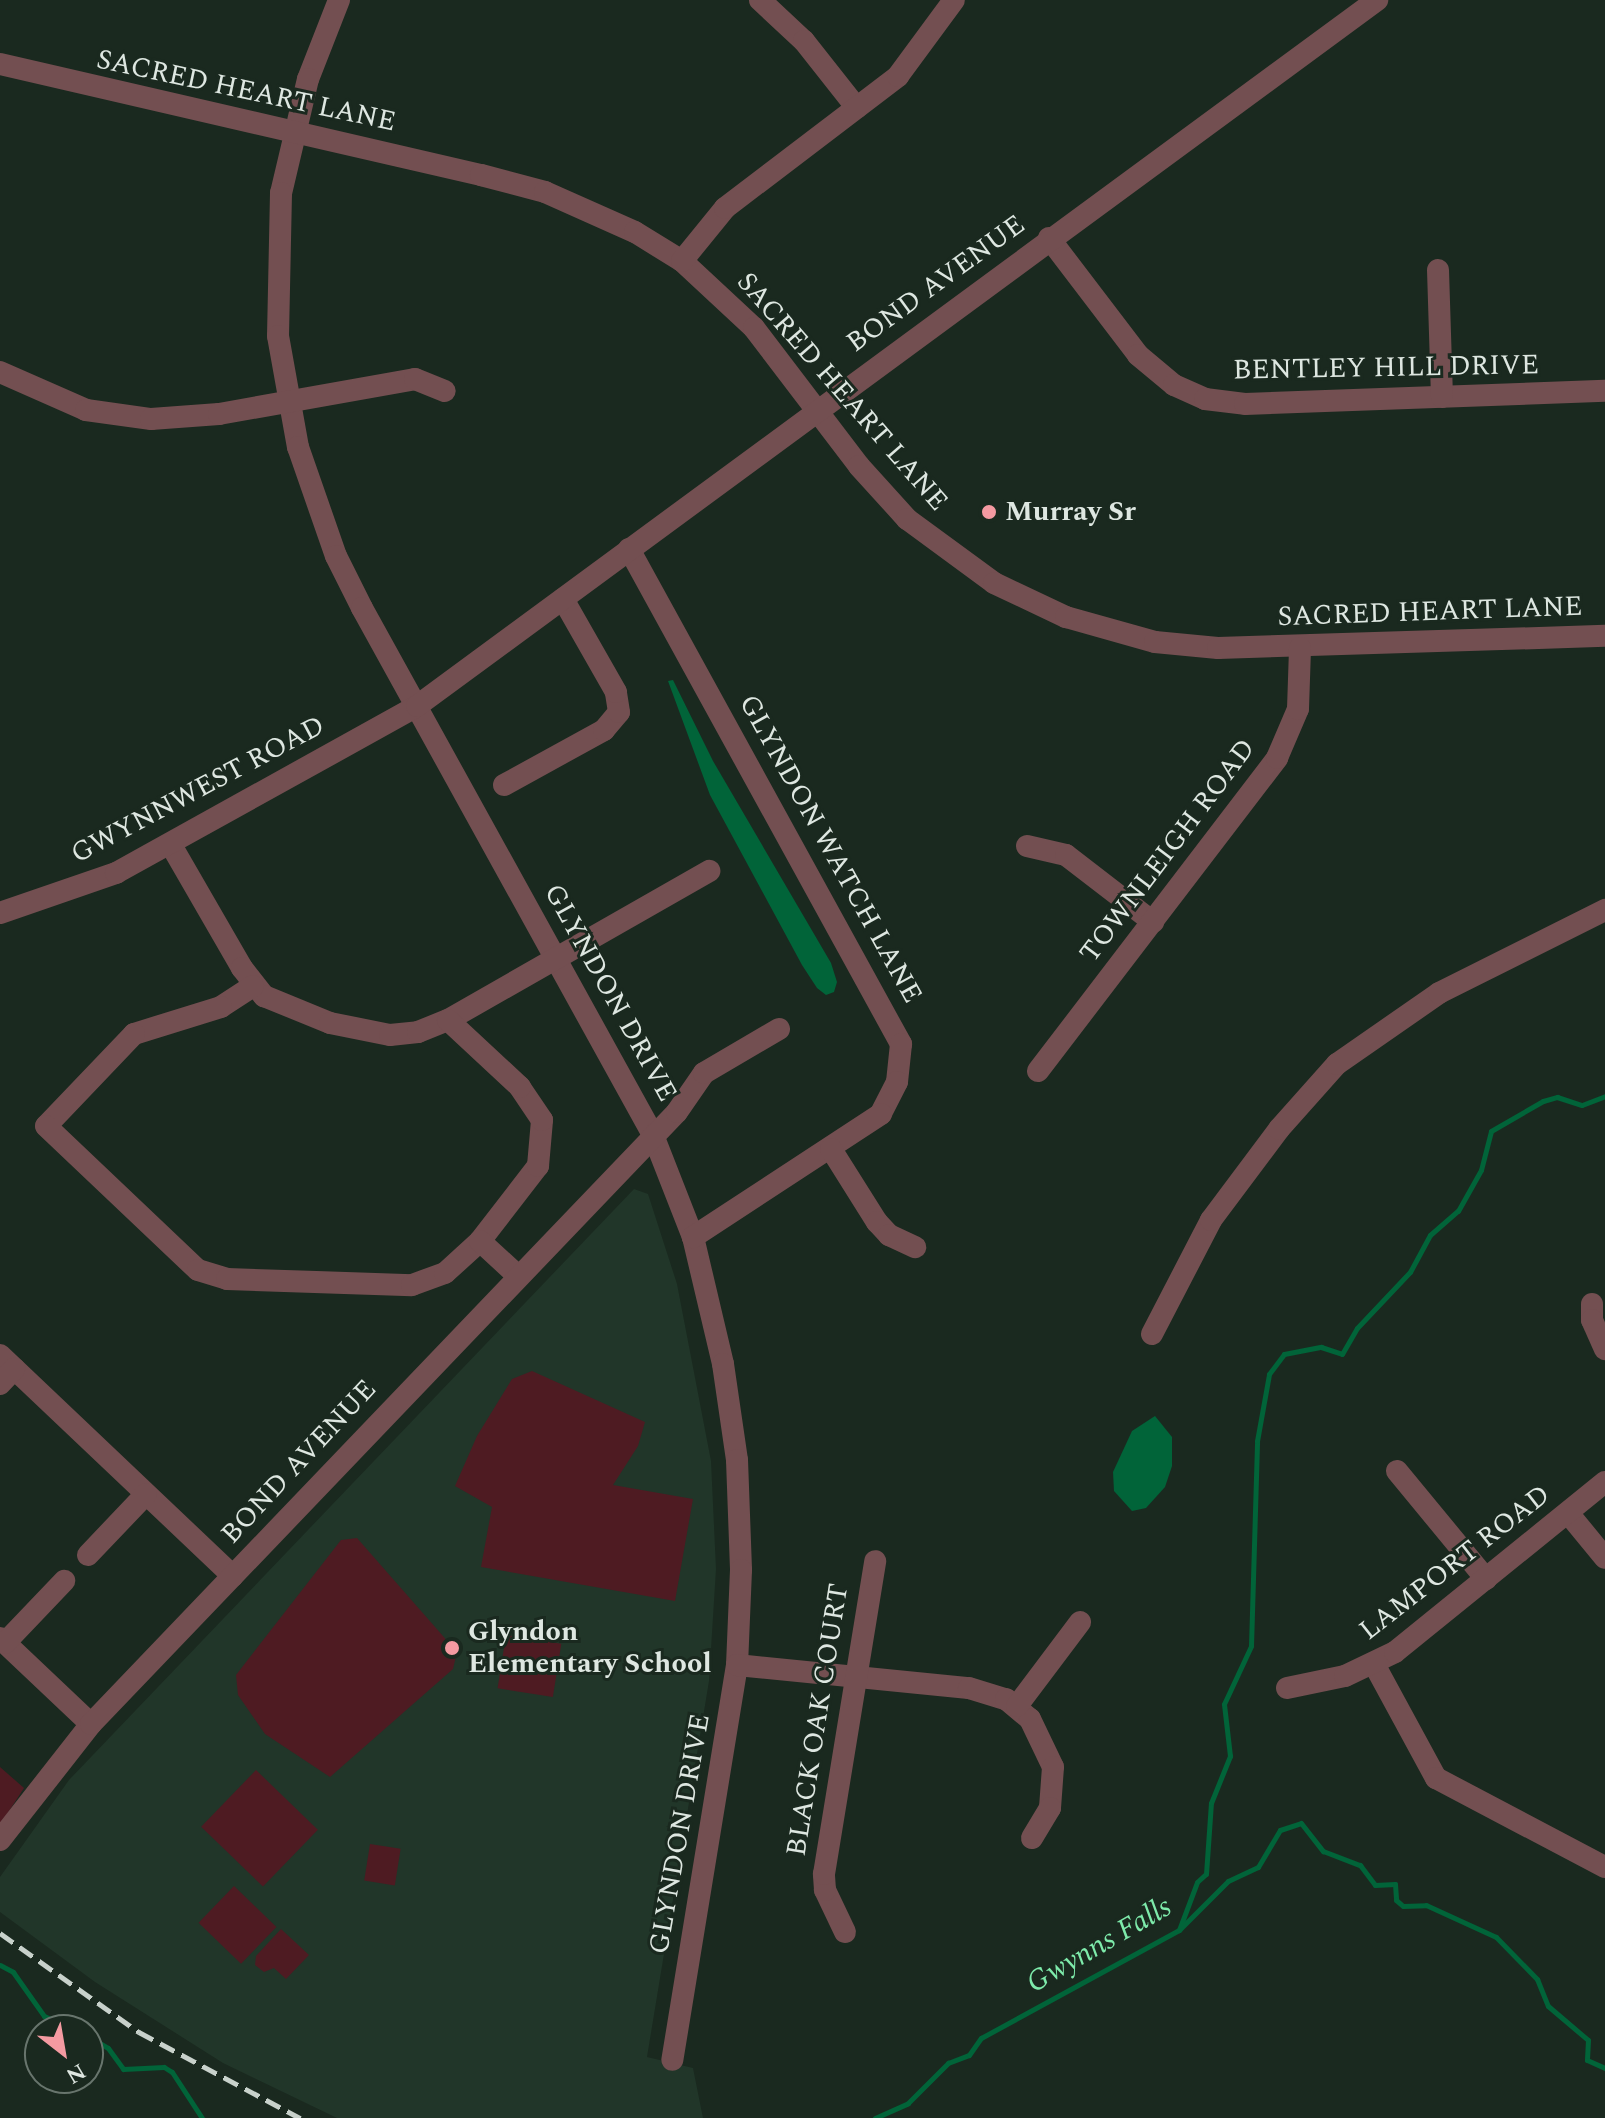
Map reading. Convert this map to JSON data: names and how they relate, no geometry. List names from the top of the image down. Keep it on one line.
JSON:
{"streets":{"street":["SACRED HEART LANE","BOND AVENUE","BENTLEY HILL DRIVE","GWYNNWEST ROAD","GLYNDON WATCH LANE","TOWNLEIGH ROAD","GLYNDON DRIVE","LAMPORT ROAD","BLACK OAK COURT"]},"crossings":[["SACRED HEART LANE","BOND AVENUE"],["SACRED HEART LANE","TOWNLEIGH ROAD"],["SACRED HEART LANE","GLYNDON DRIVE"],["BOND AVENUE","BENTLEY HILL DRIVE"],["BOND AVENUE","GWYNNWEST ROAD"],["BOND AVENUE","GLYNDON WATCH LANE"],["BOND AVENUE","GLYNDON DRIVE"],["GWYNNWEST ROAD","GLYNDON DRIVE"],["GLYNDON WATCH LANE","GLYNDON DRIVE"]],"water":["Gwynns Falls"],"places":["Murray Sr","Glyndon Elementary School"],"north":"bottom right"}
